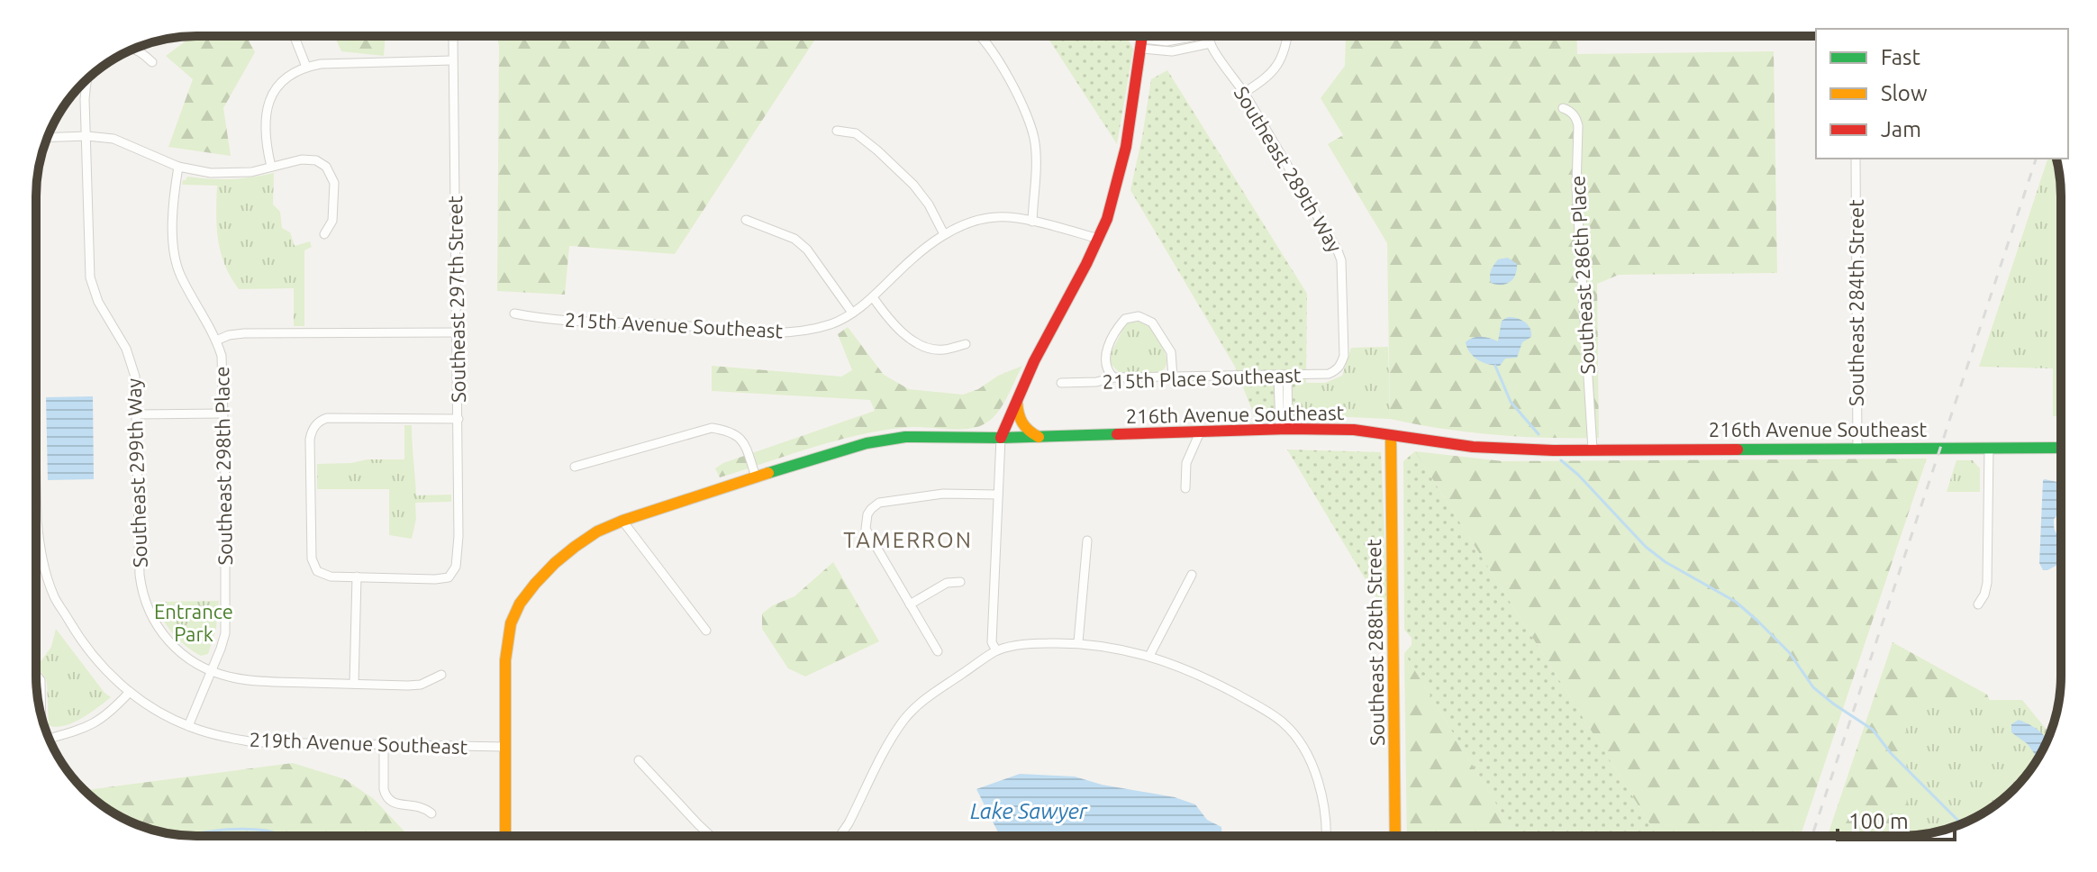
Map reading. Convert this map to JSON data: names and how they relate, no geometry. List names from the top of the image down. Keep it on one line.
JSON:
{"streets":{"street":["Southeast 289th Way","Southeast 286th Place","Southeast 297th Street","Southeast 284th Street","215th Avenue Southeast","215th Place Southeast","216th Avenue Southeast","Southeast 298th Place","Southeast 299th Way","Southeast 288th Street","219th Avenue Southeast"]},"crossings":[["Southeast 289th Way","215th Place Southeast"],["Southeast 286th Place","216th Avenue Southeast"],["Southeast 284th Street","216th Avenue Southeast"],["216th Avenue Southeast","Southeast 288th Street"],["216th Avenue Southeast","219th Avenue Southeast"],["Southeast 298th Place","Southeast 299th Way"],["Southeast 298th Place","219th Avenue Southeast"]],"districts":["TAMERRON"],"water":["Lake Sawyer"],"parks":["Entrance Park"],"legend":["Fast","Slow","Jam"],"scale_bar":"100 m"}
